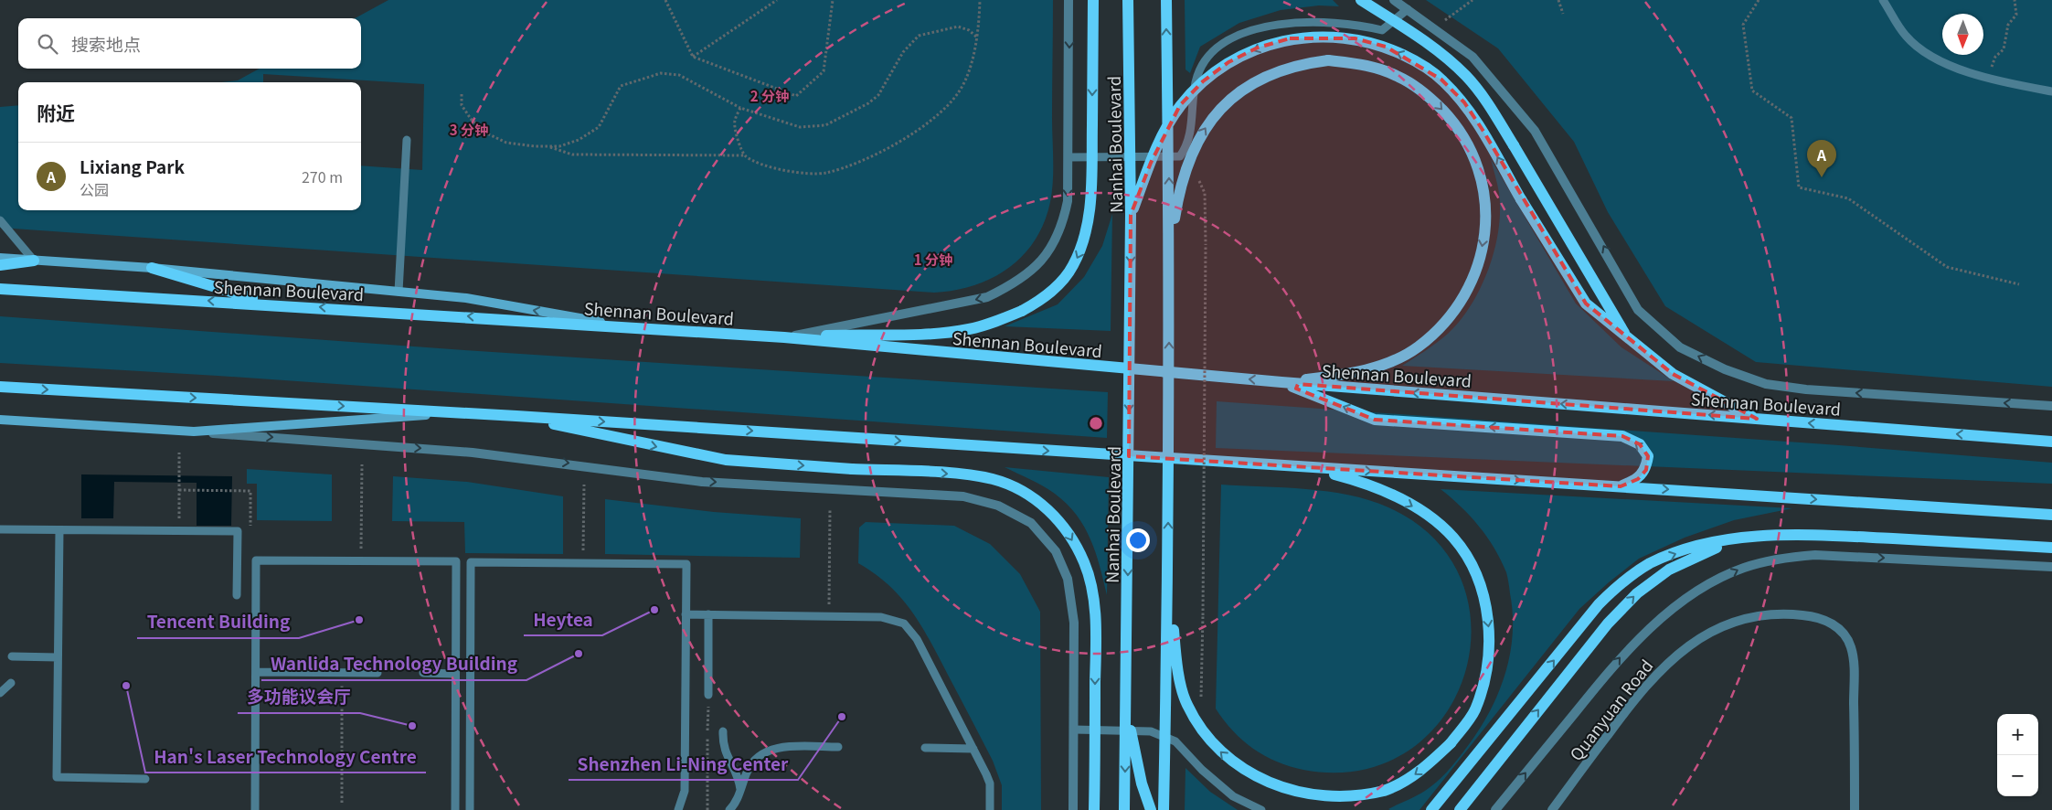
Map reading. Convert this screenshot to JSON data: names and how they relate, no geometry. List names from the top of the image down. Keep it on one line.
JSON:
{"streets":{"main road":["Nanhai Boulevard","Shennan Boulevard"],"street":["Quanyuan Road"]},"places":["Heytea","Tencent Building","Wanlida Technology Building","Han's Laser Technology Centre","Shenzhen Li-Ning Center","多功能议会厅"],"north":"bottom","page":{"search":"搜索地点","heading":"附近","pins":"A","list":[{"mark":"A","name":"Lixiang Park","note":"公园","value":"270 m"}],"map_buttons":["+","−"]},"rings":["2 分钟","3 分钟","1 分钟"]}
